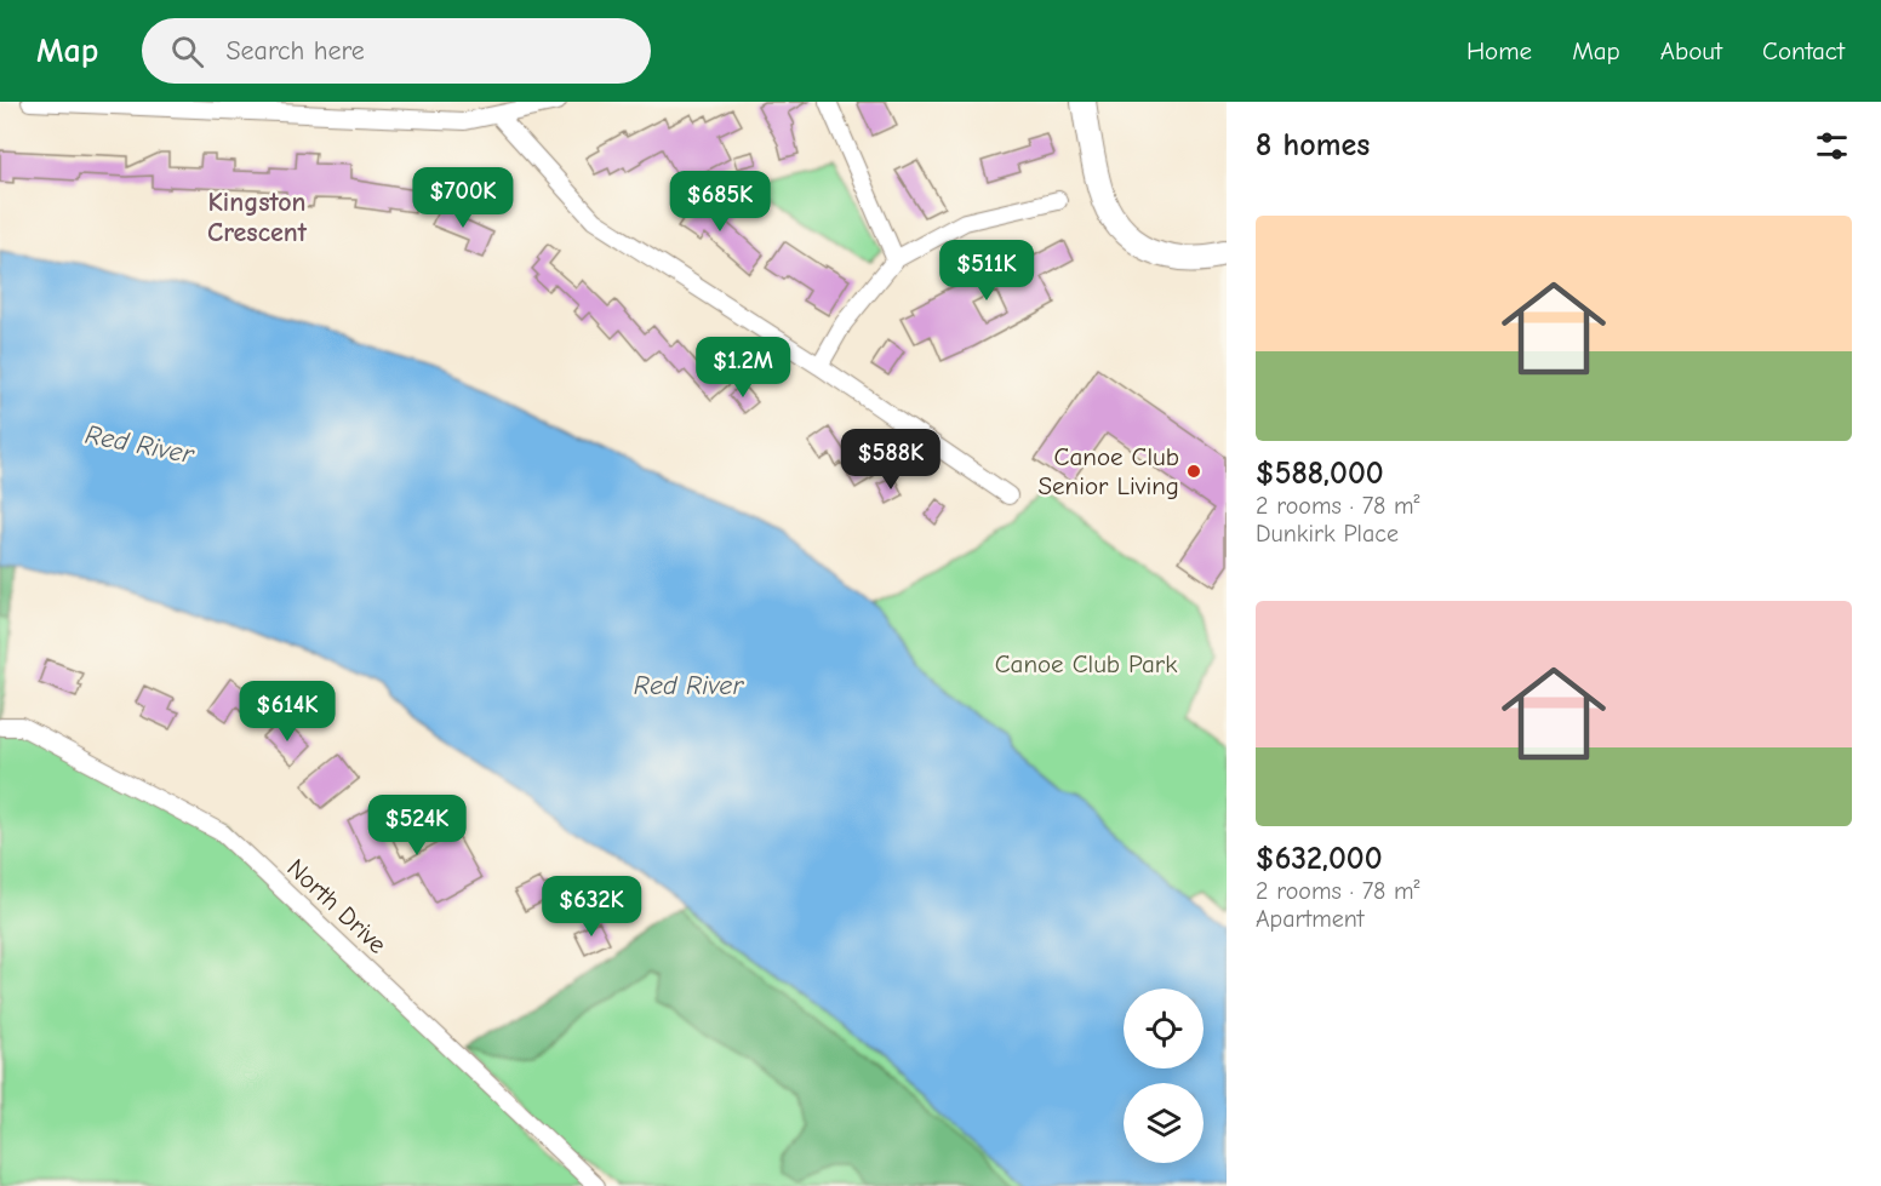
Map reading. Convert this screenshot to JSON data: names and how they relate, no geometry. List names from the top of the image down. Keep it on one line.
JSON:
{"streets":{"street":["North Drive"]},"districts":["Kingston Crescent"],"water":["Red River"],"parks":["Canoe Club Park"],"places":["Canoe Club Senior Living"],"page":{"header":"Map","search":"Search here","nav":["Home","Map","About","Contact"],"heading":"8 homes","price":["$700K","$685K","$511K","$1.2M","$588K","$614K","$524K","$632K"],"list":[{"name":"$588,000","note":"2 rooms · 78 m² · Dunkirk Place"},{"name":"$632,000","note":"2 rooms · 78 m² · Apartment"}]}}
